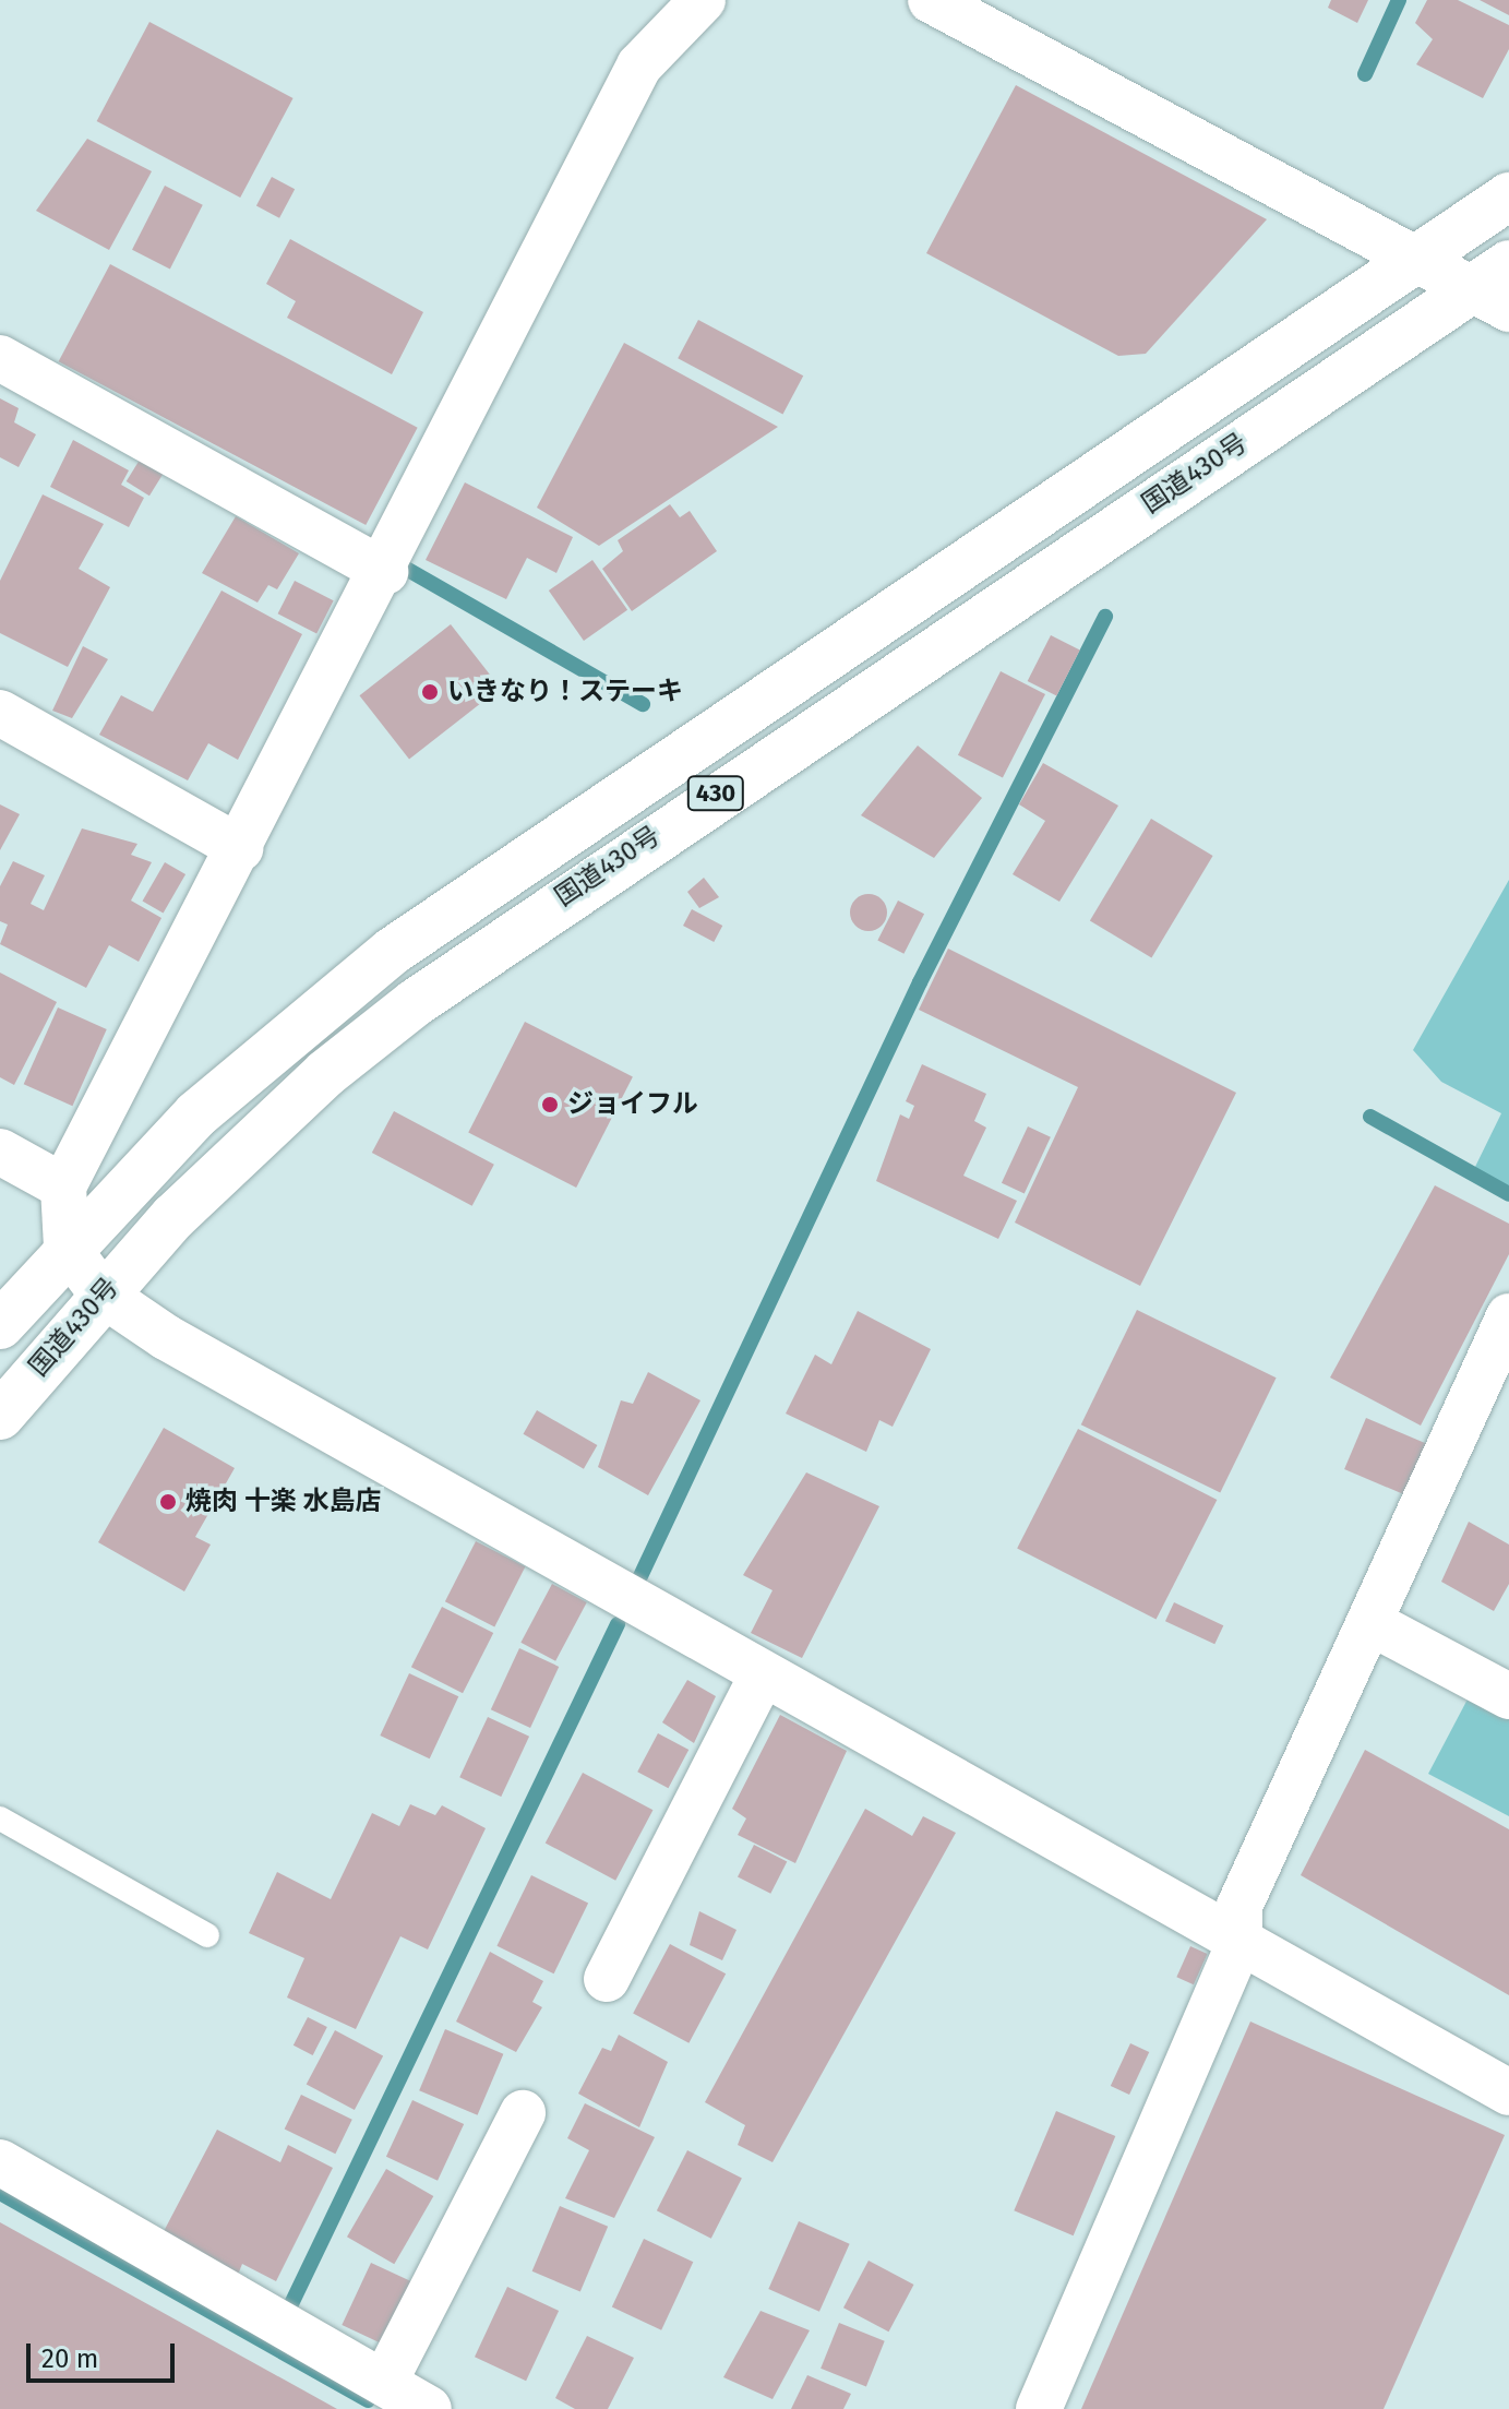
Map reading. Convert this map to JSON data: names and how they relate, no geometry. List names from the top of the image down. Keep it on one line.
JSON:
{"streets":{"highway":["国道430号","430"]},"places":["いきなり！ステーキ","ジョイフル","焼肉 十楽 水島店"],"scale_bar":"20 m"}
